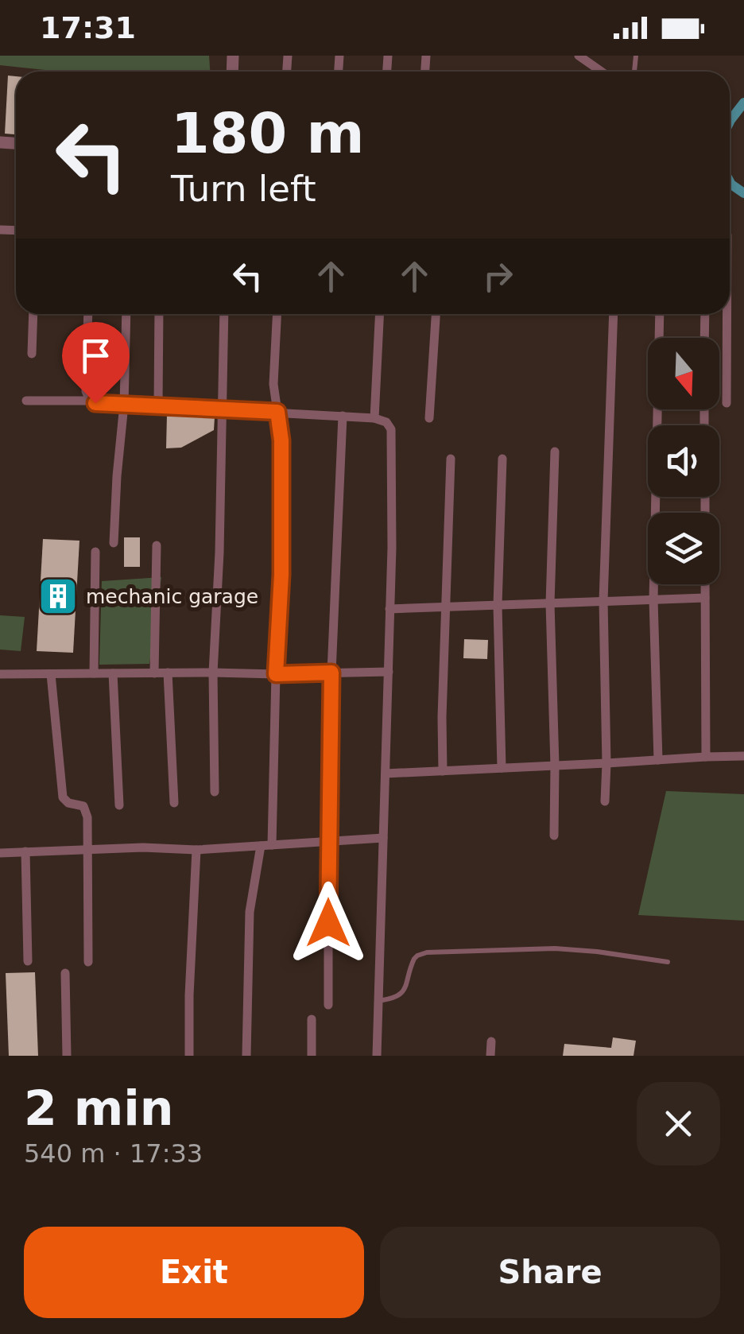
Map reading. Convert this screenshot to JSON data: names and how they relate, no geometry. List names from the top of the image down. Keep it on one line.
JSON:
{"places":{"building":["mechanic garage"]},"north":"bottom","page":{"status":"17:31","turn":["180 m","Turn left"],"heading":["2 min","540 m · 17:33"],"buttons":["Exit","Share"]}}
